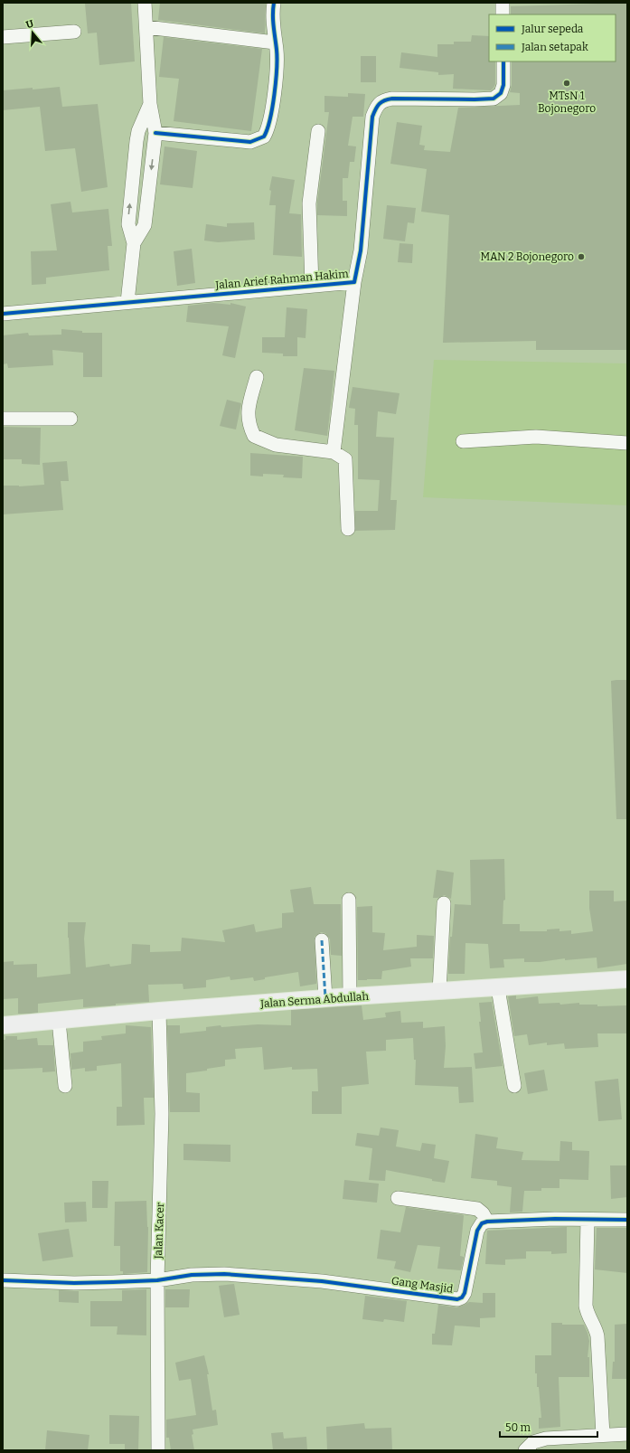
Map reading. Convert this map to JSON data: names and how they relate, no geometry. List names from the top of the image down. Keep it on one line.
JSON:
{"streets":{"main road":["Jalan Serma Abdullah"],"street":["Jalan Arief Rahman Hakim","Jalan Kacer","Gang Masjid"]},"crossings":[["Jalan Serma Abdullah","Jalan Kacer"],["Jalan Kacer","Gang Masjid"]],"places":["MTsN 1 Bojonegoro","MAN 2 Bojonegoro"],"legend":["Jalur sepeda","Jalan setapak"],"scale_bar":"50 m","north":"top"}
